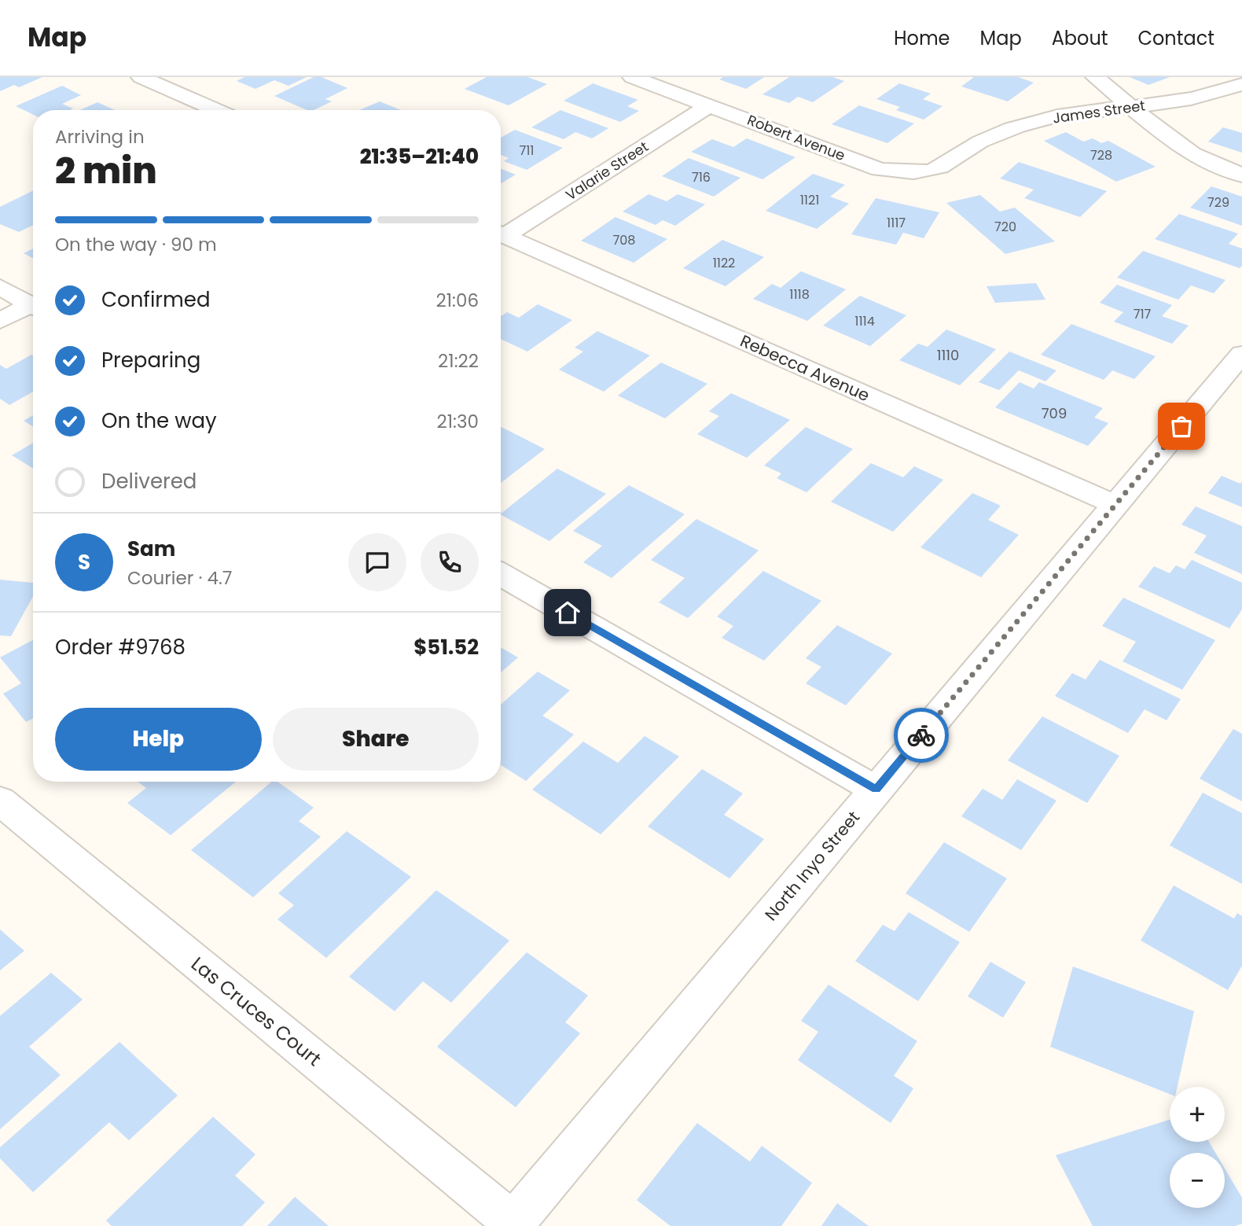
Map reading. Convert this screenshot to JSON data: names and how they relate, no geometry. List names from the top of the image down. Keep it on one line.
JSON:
{"streets":{"street":["James Street","Robert Avenue","Valarie Street","Rebecca Avenue","North Inyo Street","Las Cruces Court"]},"crossings":[["James Street","Robert Avenue"],["Robert Avenue","Valarie Street"],["Rebecca Avenue","North Inyo Street"],["North Inyo Street","Las Cruces Court"]],"house_numbers":["711","728","716","1121","729","1117","720","708","1122","1118","717","1114","1110","709"],"page":{"header":"Map","nav":["Home","Map","About","Contact"],"heading":["2 min","Arriving in","21:35–21:40"],"panel":["Sam","Courier · 4.7","Order #9768","$51.52"],"bar":"On the way · 90 m","list":[["Confirmed","21:06"],["Preparing","21:22"],["On the way","21:30"],"Delivered"],"round":"S","buttons":["Help","Share"],"map_buttons":["+","−"]}}
